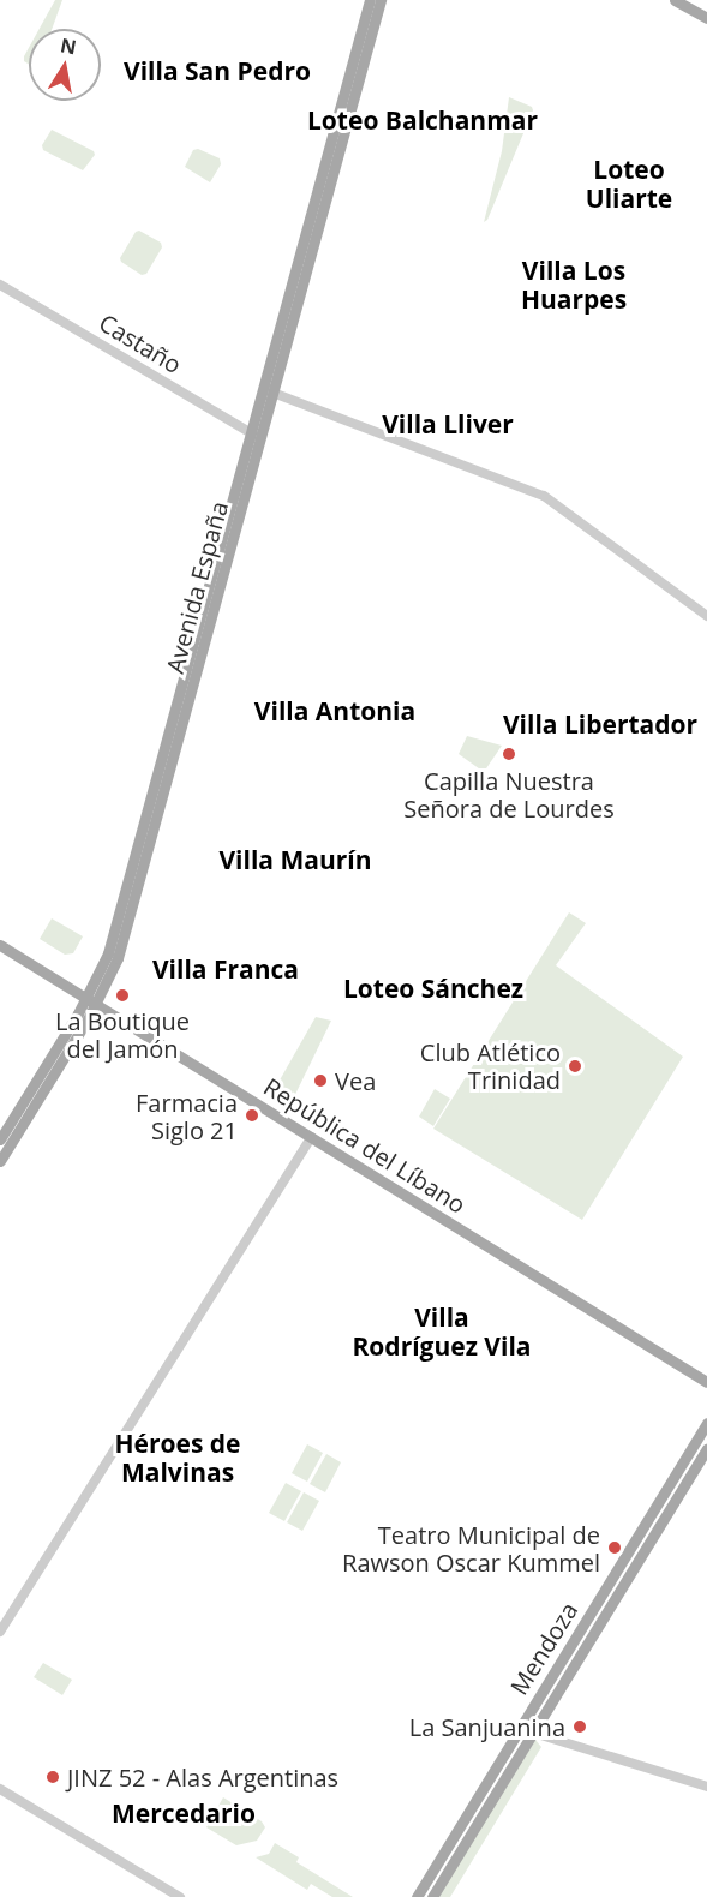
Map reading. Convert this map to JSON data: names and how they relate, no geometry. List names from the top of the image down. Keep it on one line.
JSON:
{"streets":{"main road":["Avenida España","República del Líbano","Mendoza"],"street":["Castaño"]},"crossings":[["Castaño","Avenida España"],["Avenida España","República del Líbano"]],"districts":["Villa San Pedro","Loteo Balchanmar","Loteo Uliarte","Villa Los Huarpes","Villa Lliver","Villa Antonia","Villa Libertador","Villa Maurín","Villa Franca","Loteo Sánchez","Villa Rodríguez Vila","Héroes de Malvinas","Mercedario"],"places":["Capilla Nuestra Señora de Lourdes","La Boutique del Jamón","Club Atlético Trinidad","Vea","Farmacia Siglo 21","Teatro Municipal de Rawson Oscar Kummel","La Sanjuanina","JINZ 52 - Alas Argentinas"],"north":"top"}
